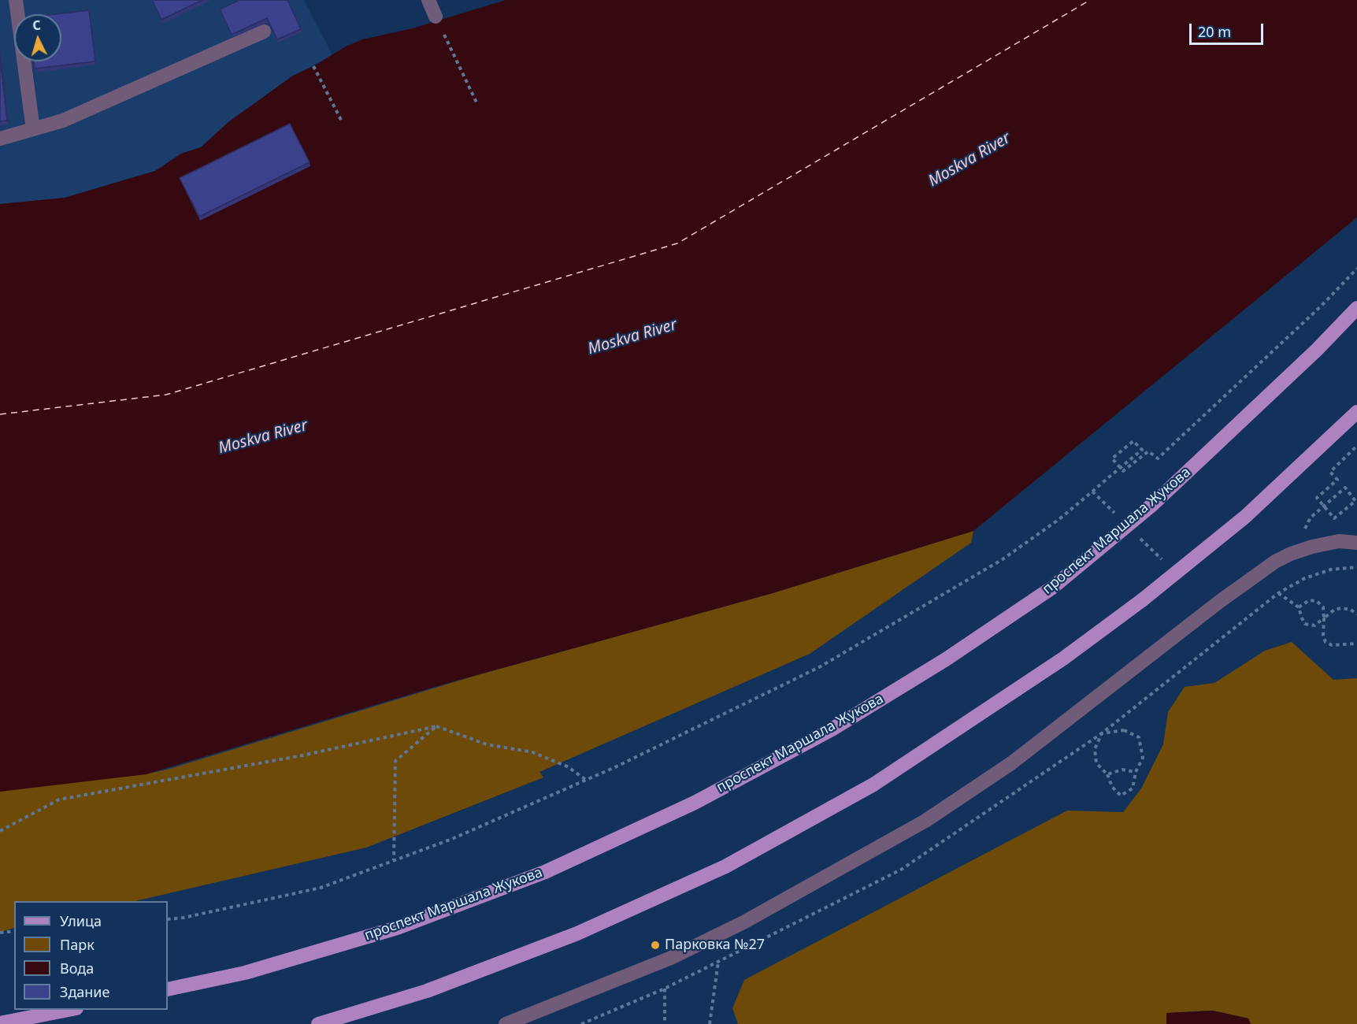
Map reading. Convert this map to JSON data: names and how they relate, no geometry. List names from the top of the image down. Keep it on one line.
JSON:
{"streets":{"main road":["проспект Маршала Жукова"]},"water":["Moskva River"],"places":["Парковка №27"],"legend":["Улица","Парк","Вода","Здание"],"scale_bar":"20 m","north":"top"}
